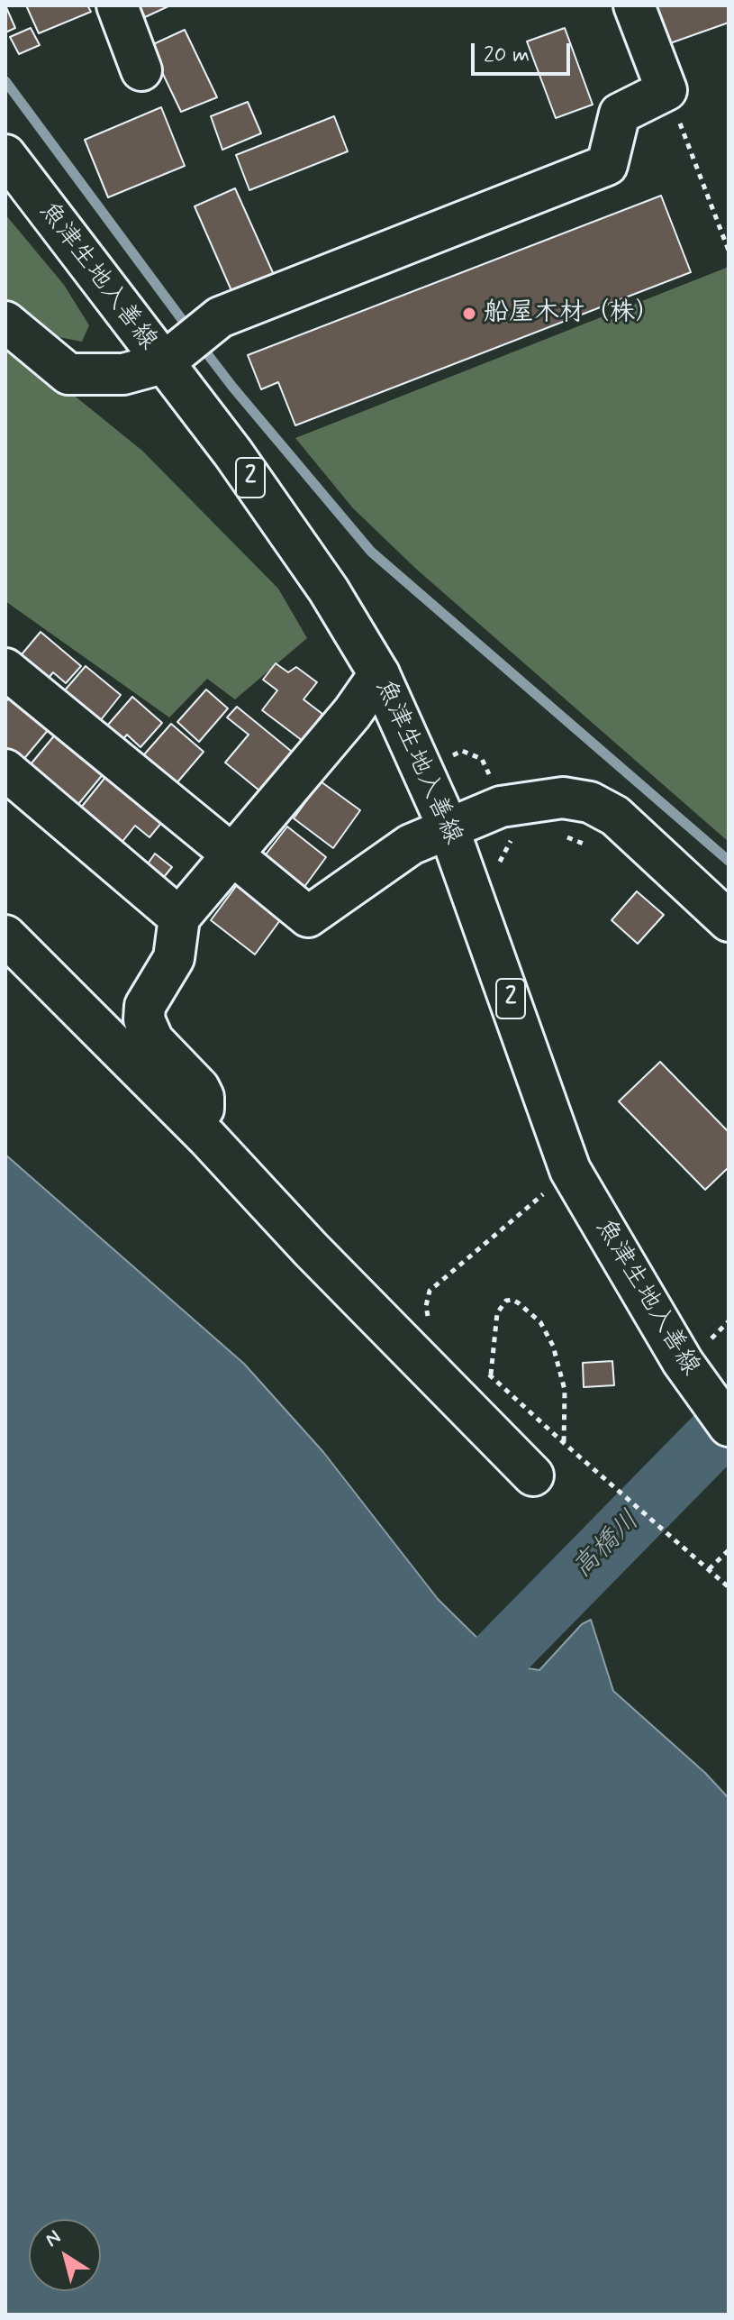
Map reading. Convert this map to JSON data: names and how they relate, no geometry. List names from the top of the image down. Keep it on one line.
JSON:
{"streets":{"street":["魚津生地入善線","2"]},"water":["高橋川"],"places":["船屋木材（株）"],"scale_bar":"20 m","north":"top left"}
